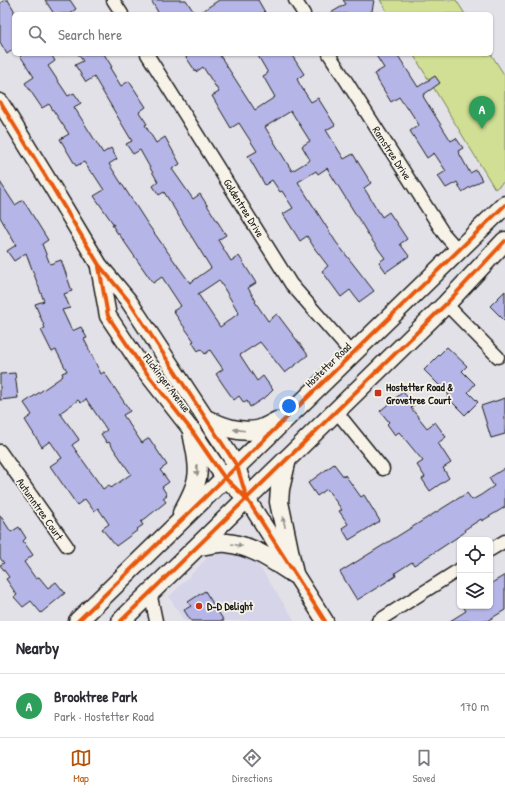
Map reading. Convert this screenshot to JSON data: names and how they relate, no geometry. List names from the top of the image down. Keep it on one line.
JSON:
{"streets":{"main road":["Hostetter Road"],"street":["Ramstree Drive","Goldentree Drive","Flickinger Avenue","Autumntree Court"]},"crossings":[["Ramstree Drive","Hostetter Road"],["Goldentree Drive","Hostetter Road"],["Hostetter Road","Flickinger Avenue"]],"places":{"transit":["Hostetter Road & Grovetree Court"],"other":["D-D Delight"]},"page":{"search":"Search here","pins":"A","heading":"Nearby","list":[{"mark":"A","name":"Brooktree Park","note":"Park · Hostetter Road","value":"170 m"}],"nav":["Map","Directions","Saved"]}}
